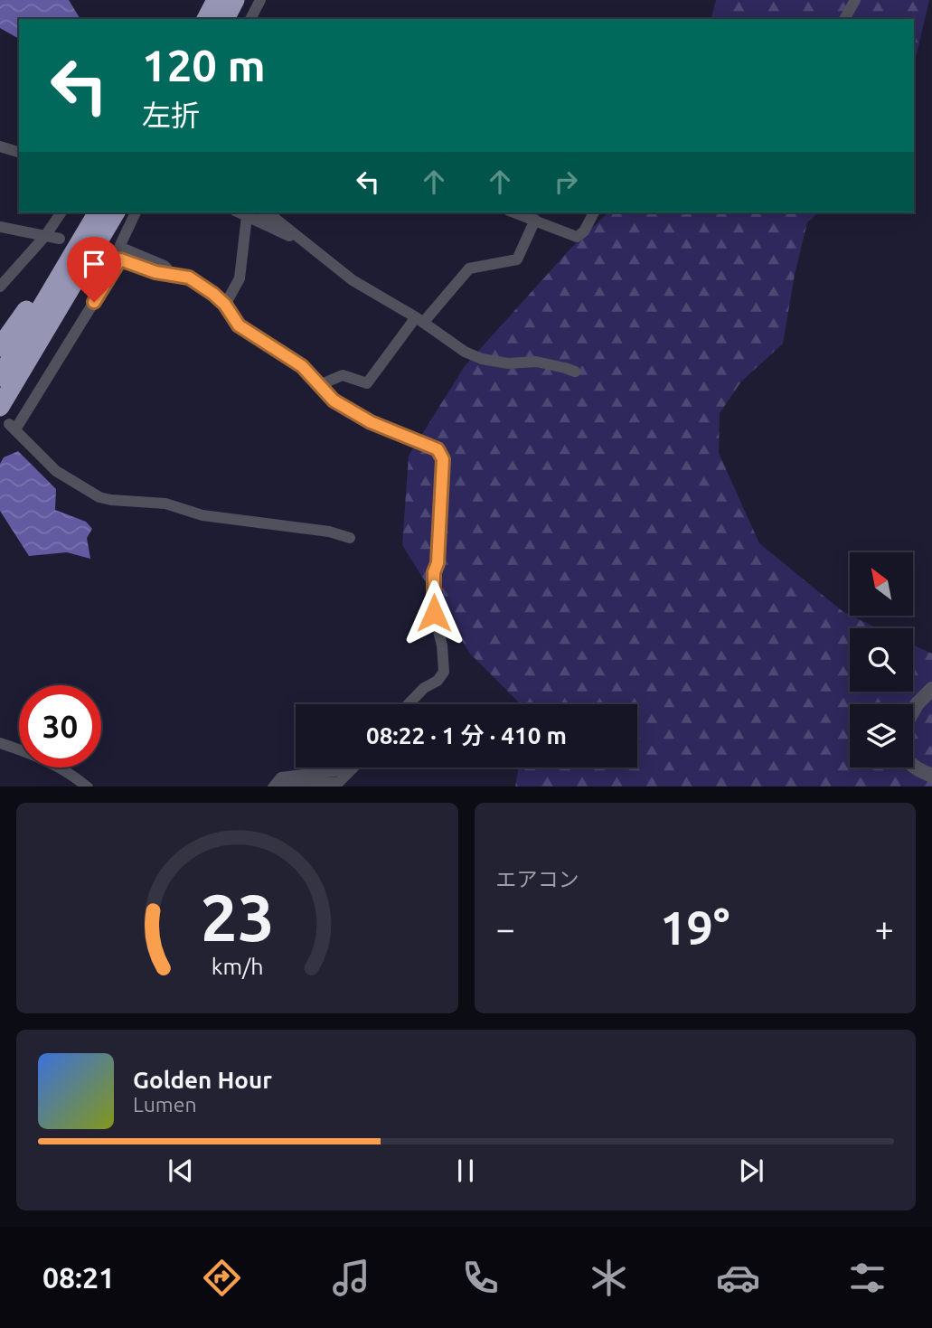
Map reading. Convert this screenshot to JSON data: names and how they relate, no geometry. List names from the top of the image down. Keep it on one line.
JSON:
{"north":"top left","page":{"turn":["120 m","左折"],"limit":"30","trip":"08:22 · 1 分 · 410 m","tile":"エアコン","heat":["−","19°","+"],"song":["Golden Hour","Lumen"],"tabs":"08:21","gauge":["23","km/h"]}}
